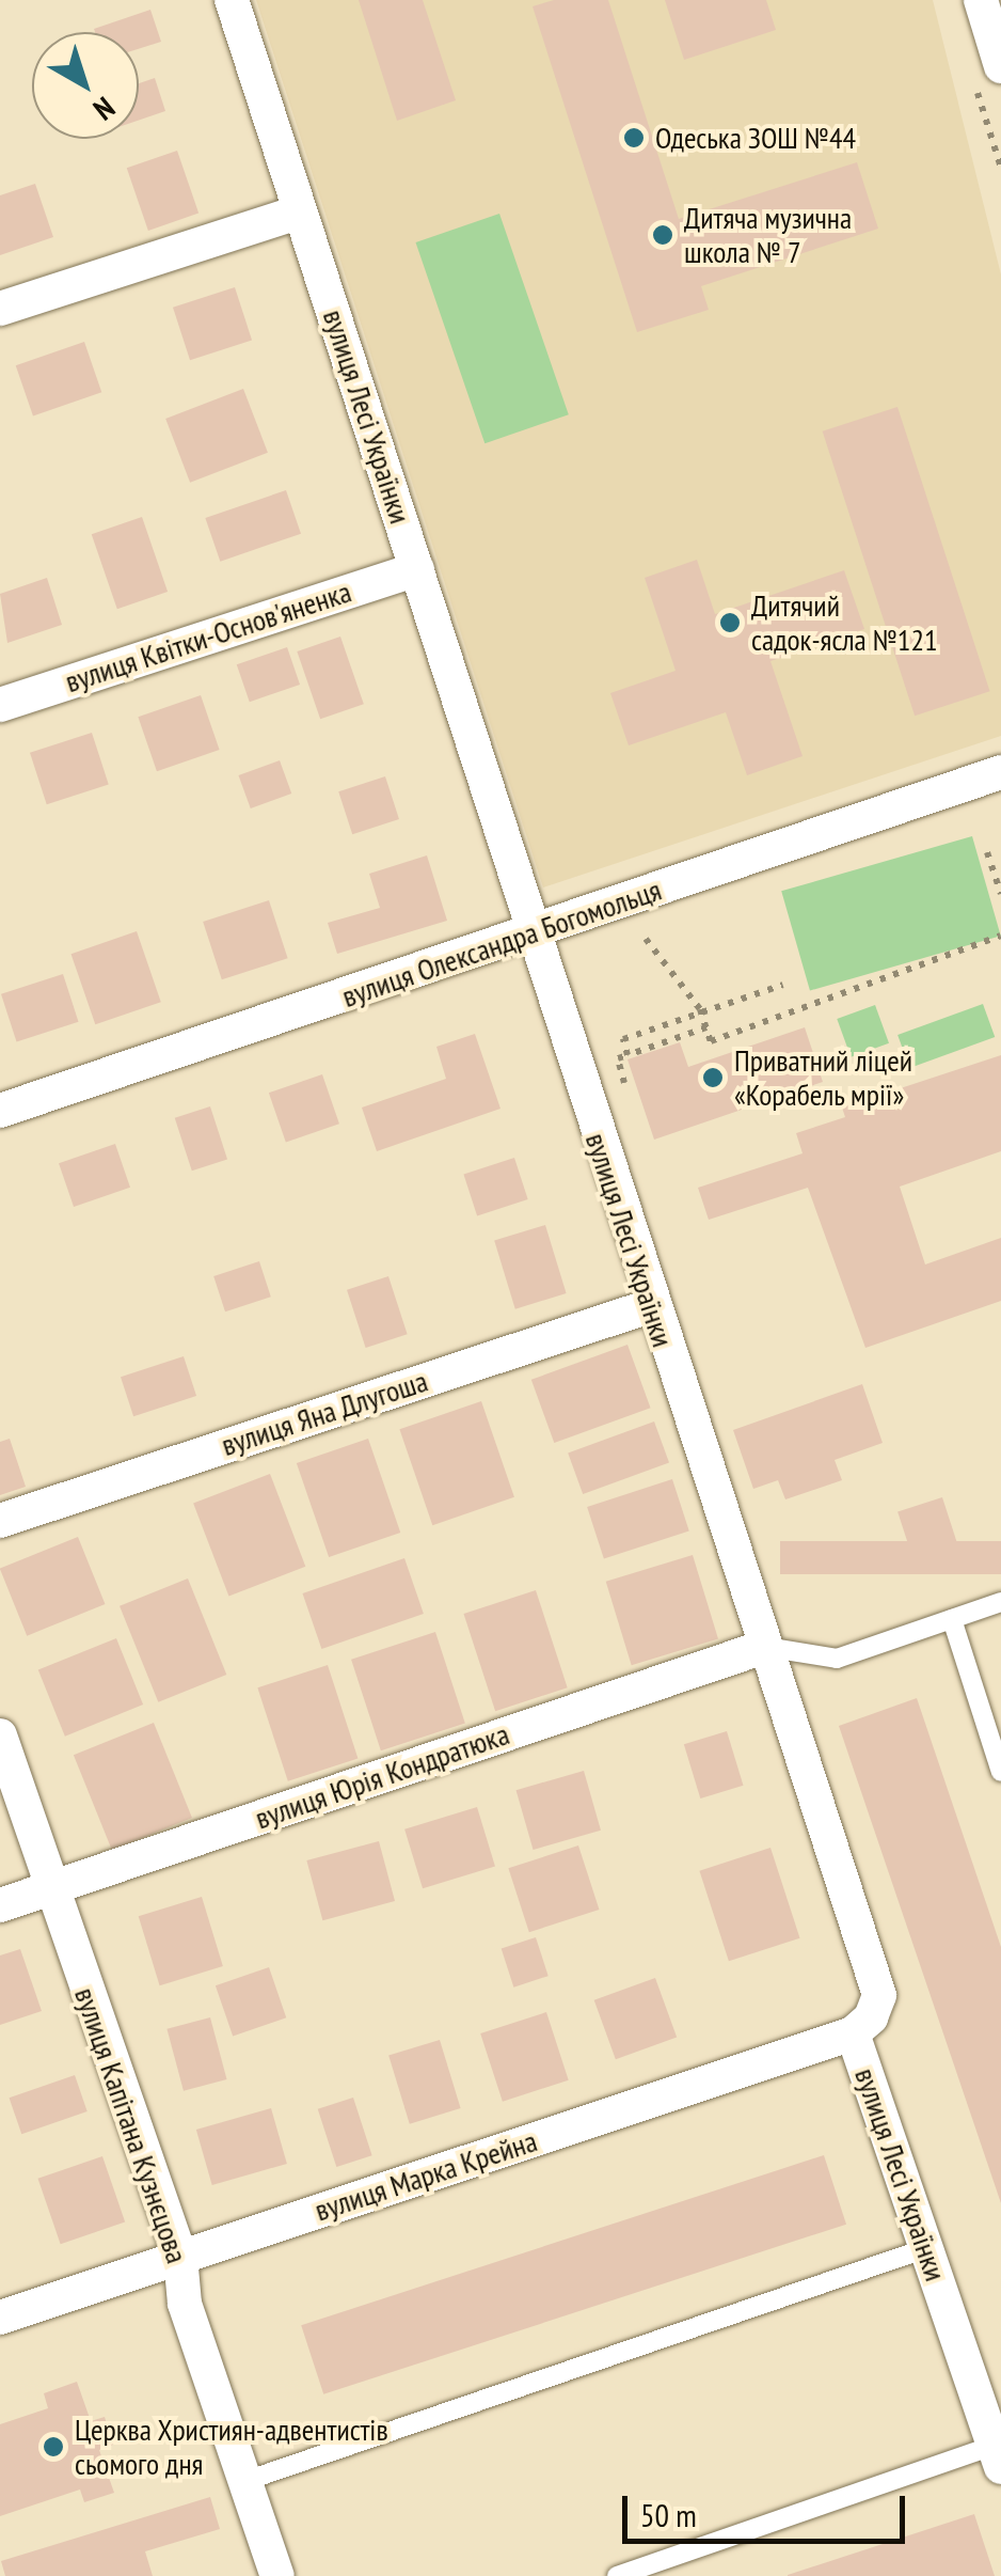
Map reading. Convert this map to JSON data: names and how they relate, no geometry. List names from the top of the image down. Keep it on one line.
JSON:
{"streets":{"street":["вулиця Лесі Українки","вулиця Квітки-Основ'яненка","вулиця Олександра Богомольця","вулиця Яна Длугоша","вулиця Юрія Кондратюка","вулиця Капітана Кузнєцова","вулиця Марка Крейна"]},"crossings":[["вулиця Лесі Українки","вулиця Квітки-Основ'яненка"],["вулиця Лесі Українки","вулиця Олександра Богомольця"],["вулиця Лесі Українки","вулиця Яна Длугоша"],["вулиця Лесі Українки","вулиця Юрія Кондратюка"],["вулиця Лесі Українки","вулиця Марка Крейна"],["вулиця Юрія Кондратюка","вулиця Капітана Кузнєцова"],["вулиця Капітана Кузнєцова","вулиця Марка Крейна"]],"places":["Одеська ЗОШ №44","Дитяча музична школа № 7","Дитячий садок-ясла №121","Приватний ліцей «Корабель мрії»","Церква Християн-адвентистів сьомого дня"],"scale_bar":"50 m","north":"bottom right"}
